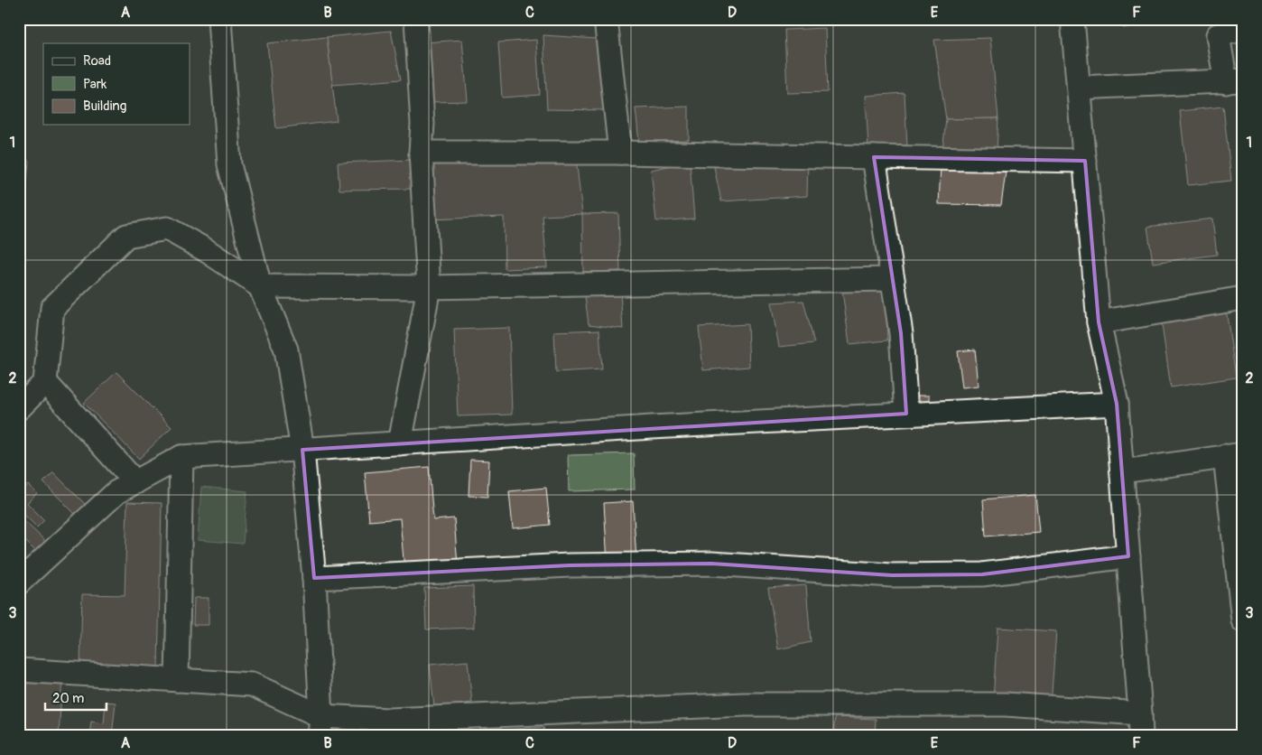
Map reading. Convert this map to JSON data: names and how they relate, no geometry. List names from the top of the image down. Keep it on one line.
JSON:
{"legend":["Road","Park","Building"],"scale_bar":"20 m","grid":{"columns":["A","B","C","D","E","F"],"rows":["1","2","3"]}}
